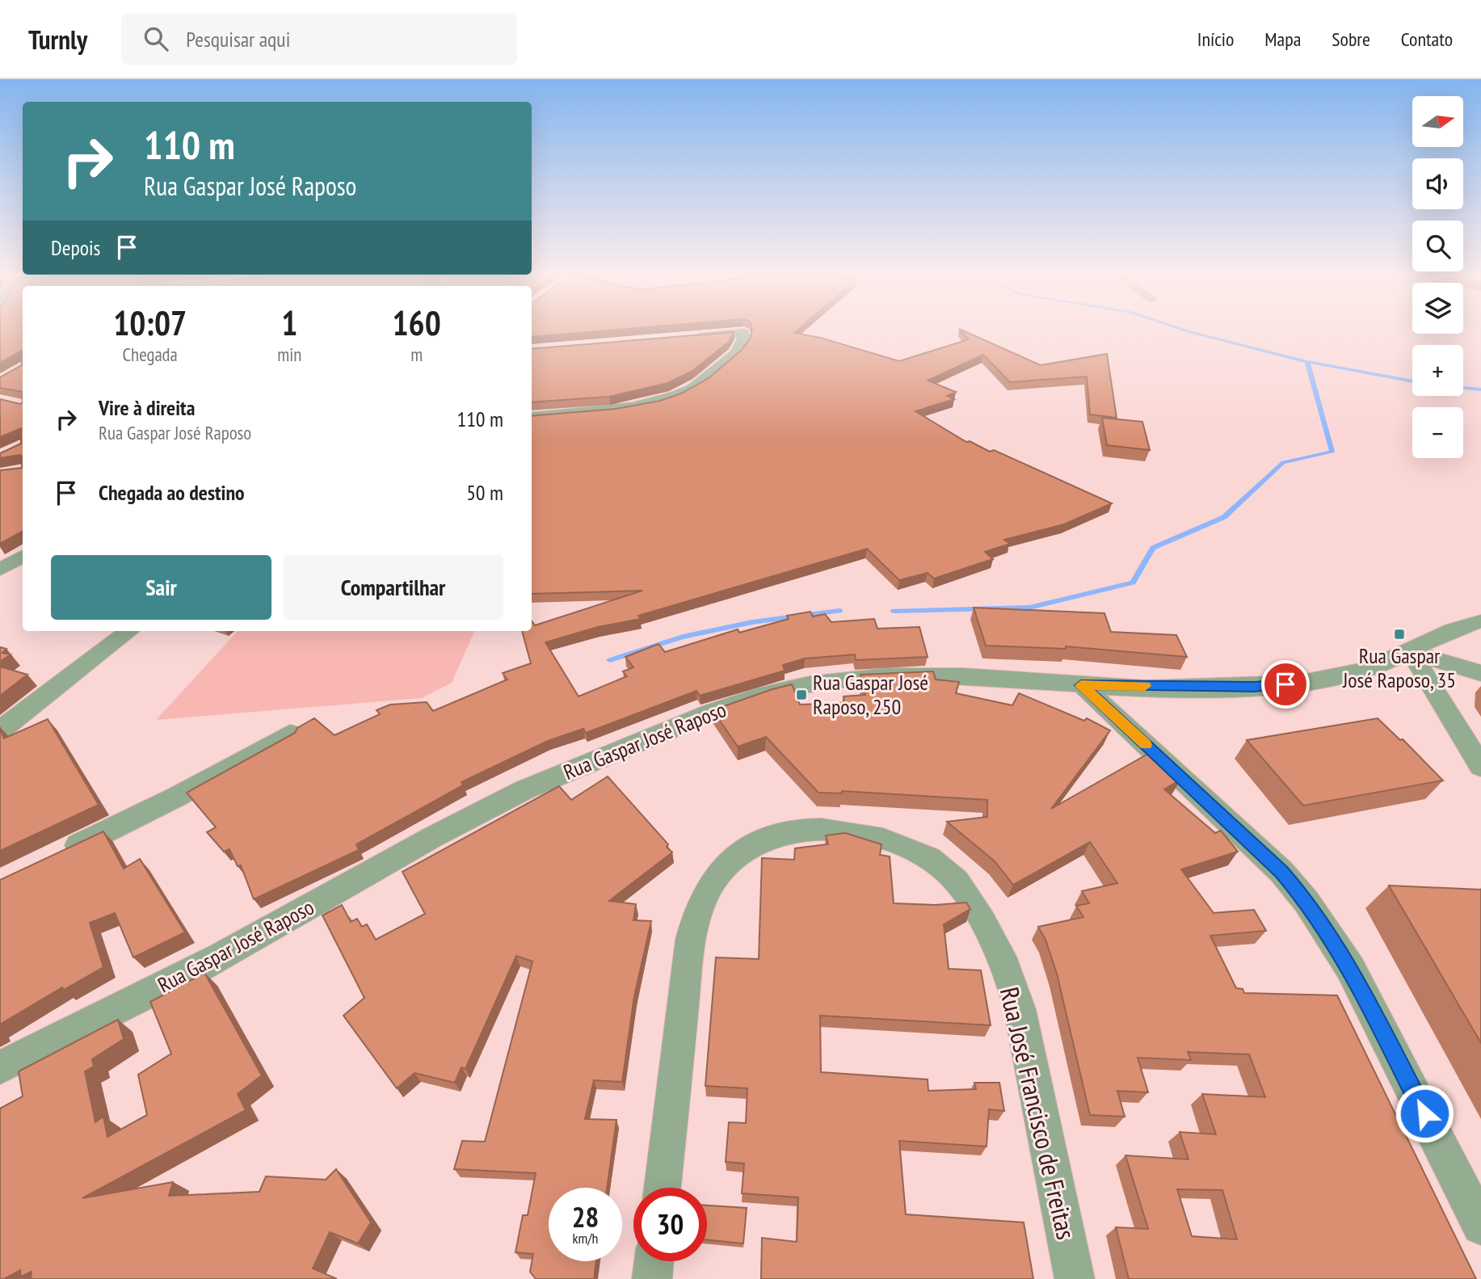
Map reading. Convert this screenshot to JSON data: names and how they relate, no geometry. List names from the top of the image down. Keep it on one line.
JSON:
{"streets":{"street":["Rua Gaspar José Raposo","Rua José Francisco de Freitas"]},"places":{"transit":["Rua Gaspar José Raposo, 35","Rua Gaspar José Raposo, 250"]},"north":"right","page":{"header":"Turnly","search":"Pesquisar aqui","nav":["Início","Mapa","Sobre","Contato"],"map_buttons":["+","−"],"turn":["110 m","Rua Gaspar José Raposo"],"then":"Depois","eta":["10:07","Chegada","1","min","160","m"],"list":[{"name":"Vire à direita","note":"Rua Gaspar José Raposo","value":"110 m"},{"name":"Chegada ao destino","value":"50 m"}],"buttons":["Sair","Compartilhar"],"speed":"28 km/h","limit":"30"}}
